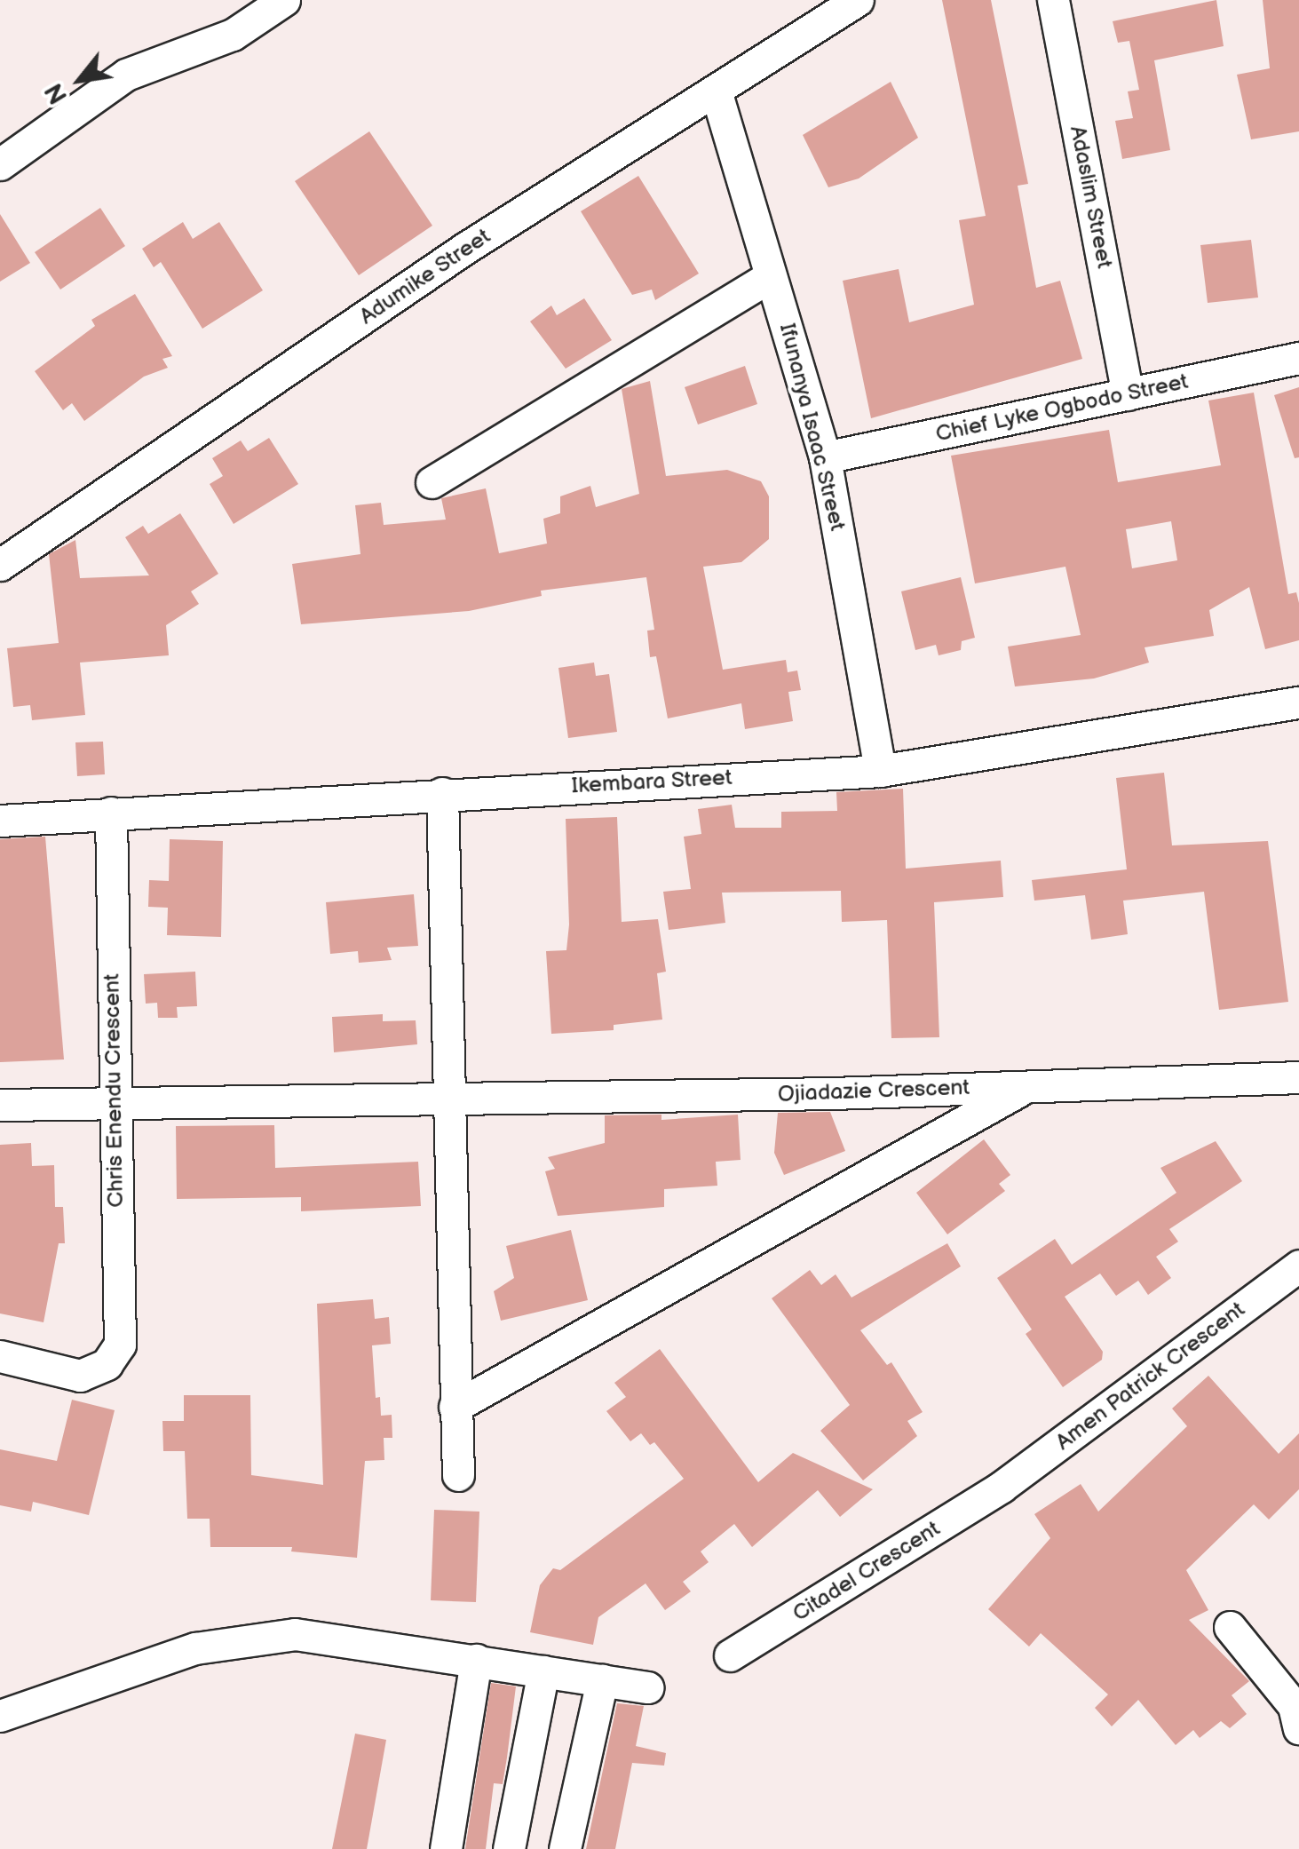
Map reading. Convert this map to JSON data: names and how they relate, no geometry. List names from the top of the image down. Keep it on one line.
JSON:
{"streets":{"street":["Adaslim Street","Adumike Street","Chief Lyke Ogbodo Street","Ifunanya Isaac Street","Ikembara Street","Chris Enendu Crescent","Ojiadazie Crescent","Amen Patrick Crescent","Citadel Crescent"]},"crossings":[["Adaslim Street","Chief Lyke Ogbodo Street"],["Adumike Street","Ifunanya Isaac Street"],["Chief Lyke Ogbodo Street","Ifunanya Isaac Street"],["Ifunanya Isaac Street","Ikembara Street"],["Ikembara Street","Chris Enendu Crescent"],["Chris Enendu Crescent","Ojiadazie Crescent"],["Amen Patrick Crescent","Citadel Crescent"]],"north":"bottom left"}
